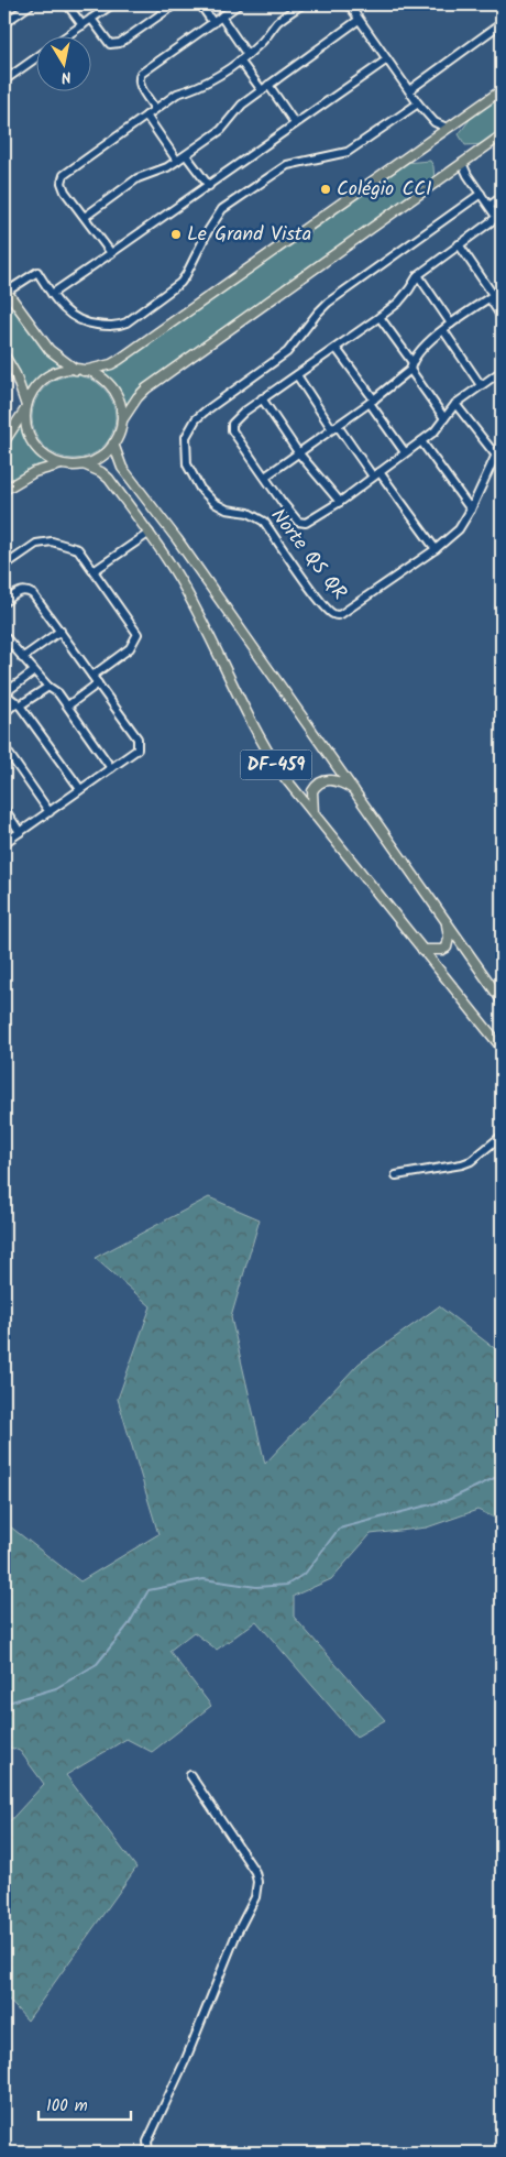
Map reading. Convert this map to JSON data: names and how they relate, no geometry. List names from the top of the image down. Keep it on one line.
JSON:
{"streets":{"main road":["DF-459"],"street":["Norte QS QR"]},"places":["Colégio CCI","Le Grand Vista"],"scale_bar":"100 m","north":"bottom"}
